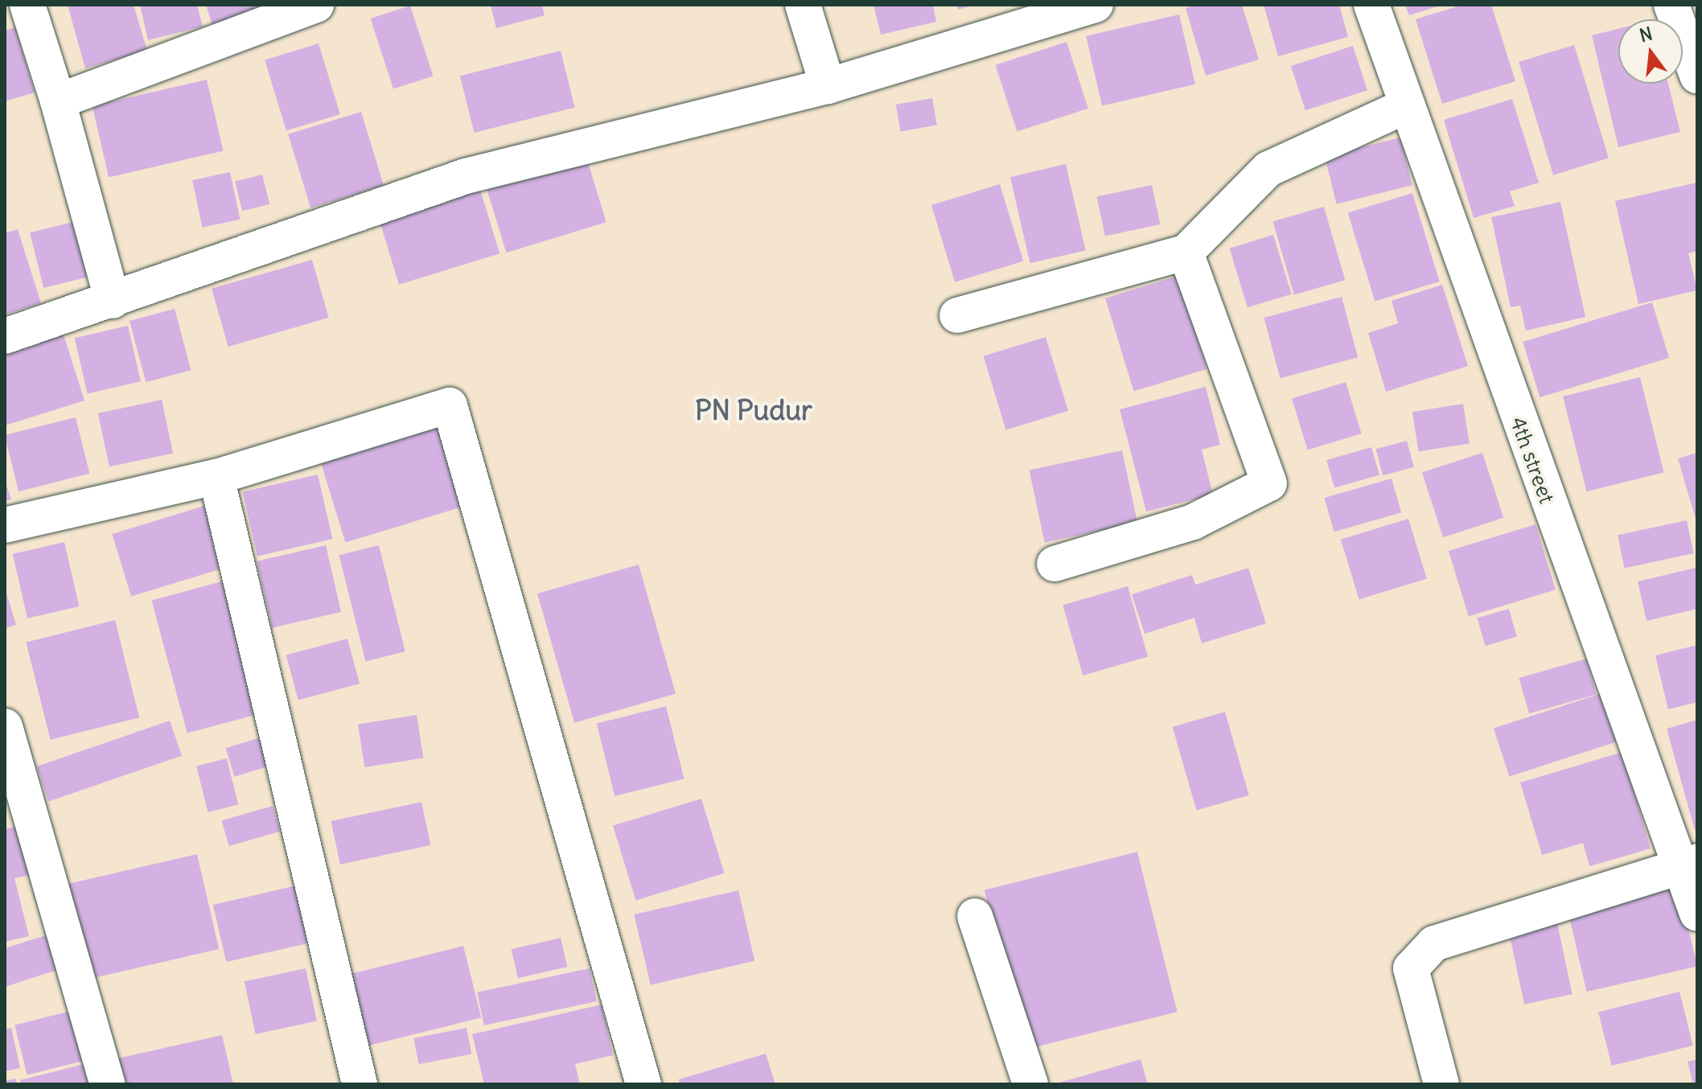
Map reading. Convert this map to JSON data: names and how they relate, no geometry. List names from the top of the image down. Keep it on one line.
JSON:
{"streets":{"street":["4th street"]},"districts":["PN Pudur"],"north":"top"}
